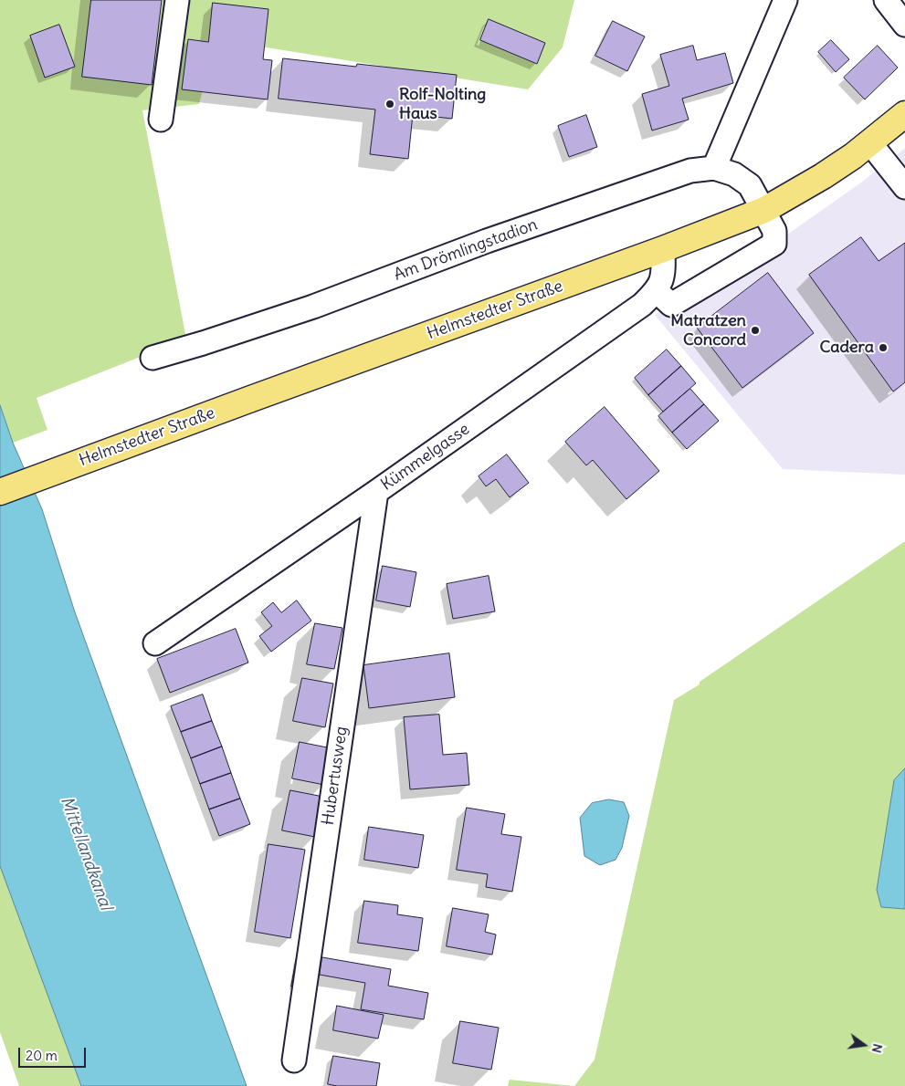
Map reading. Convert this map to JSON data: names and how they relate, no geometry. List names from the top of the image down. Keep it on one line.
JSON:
{"streets":{"main road":["Helmstedter Straße"],"street":["Am Drömlingstadion","Kümmelgasse","Hubertusweg"]},"crossings":[["Am Drömlingstadion","Helmstedter Straße"],["Am Drömlingstadion","Kümmelgasse"],["Helmstedter Straße","Kümmelgasse"],["Kümmelgasse","Hubertusweg"]],"water":["Mittellandkanal"],"places":["Rolf-Nolting Haus","Matratzen Concord","Cadera"],"scale_bar":"20 m","north":"right"}
